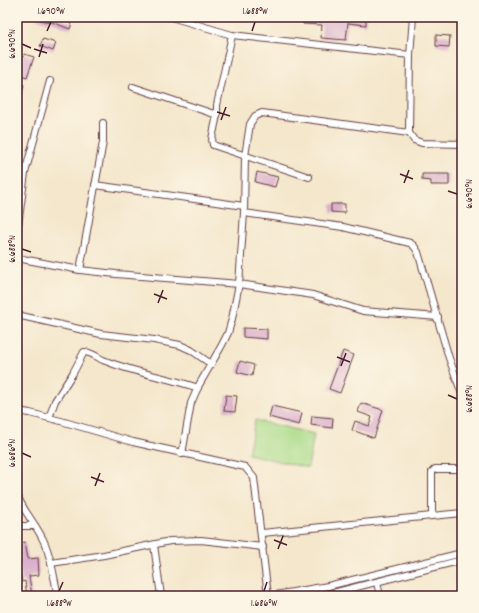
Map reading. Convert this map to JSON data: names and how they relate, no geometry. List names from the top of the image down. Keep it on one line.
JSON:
{"coordinates":["1.690°W","1.688°W","6.690°N","6.688°N","6.686°N","1.686°W"]}
